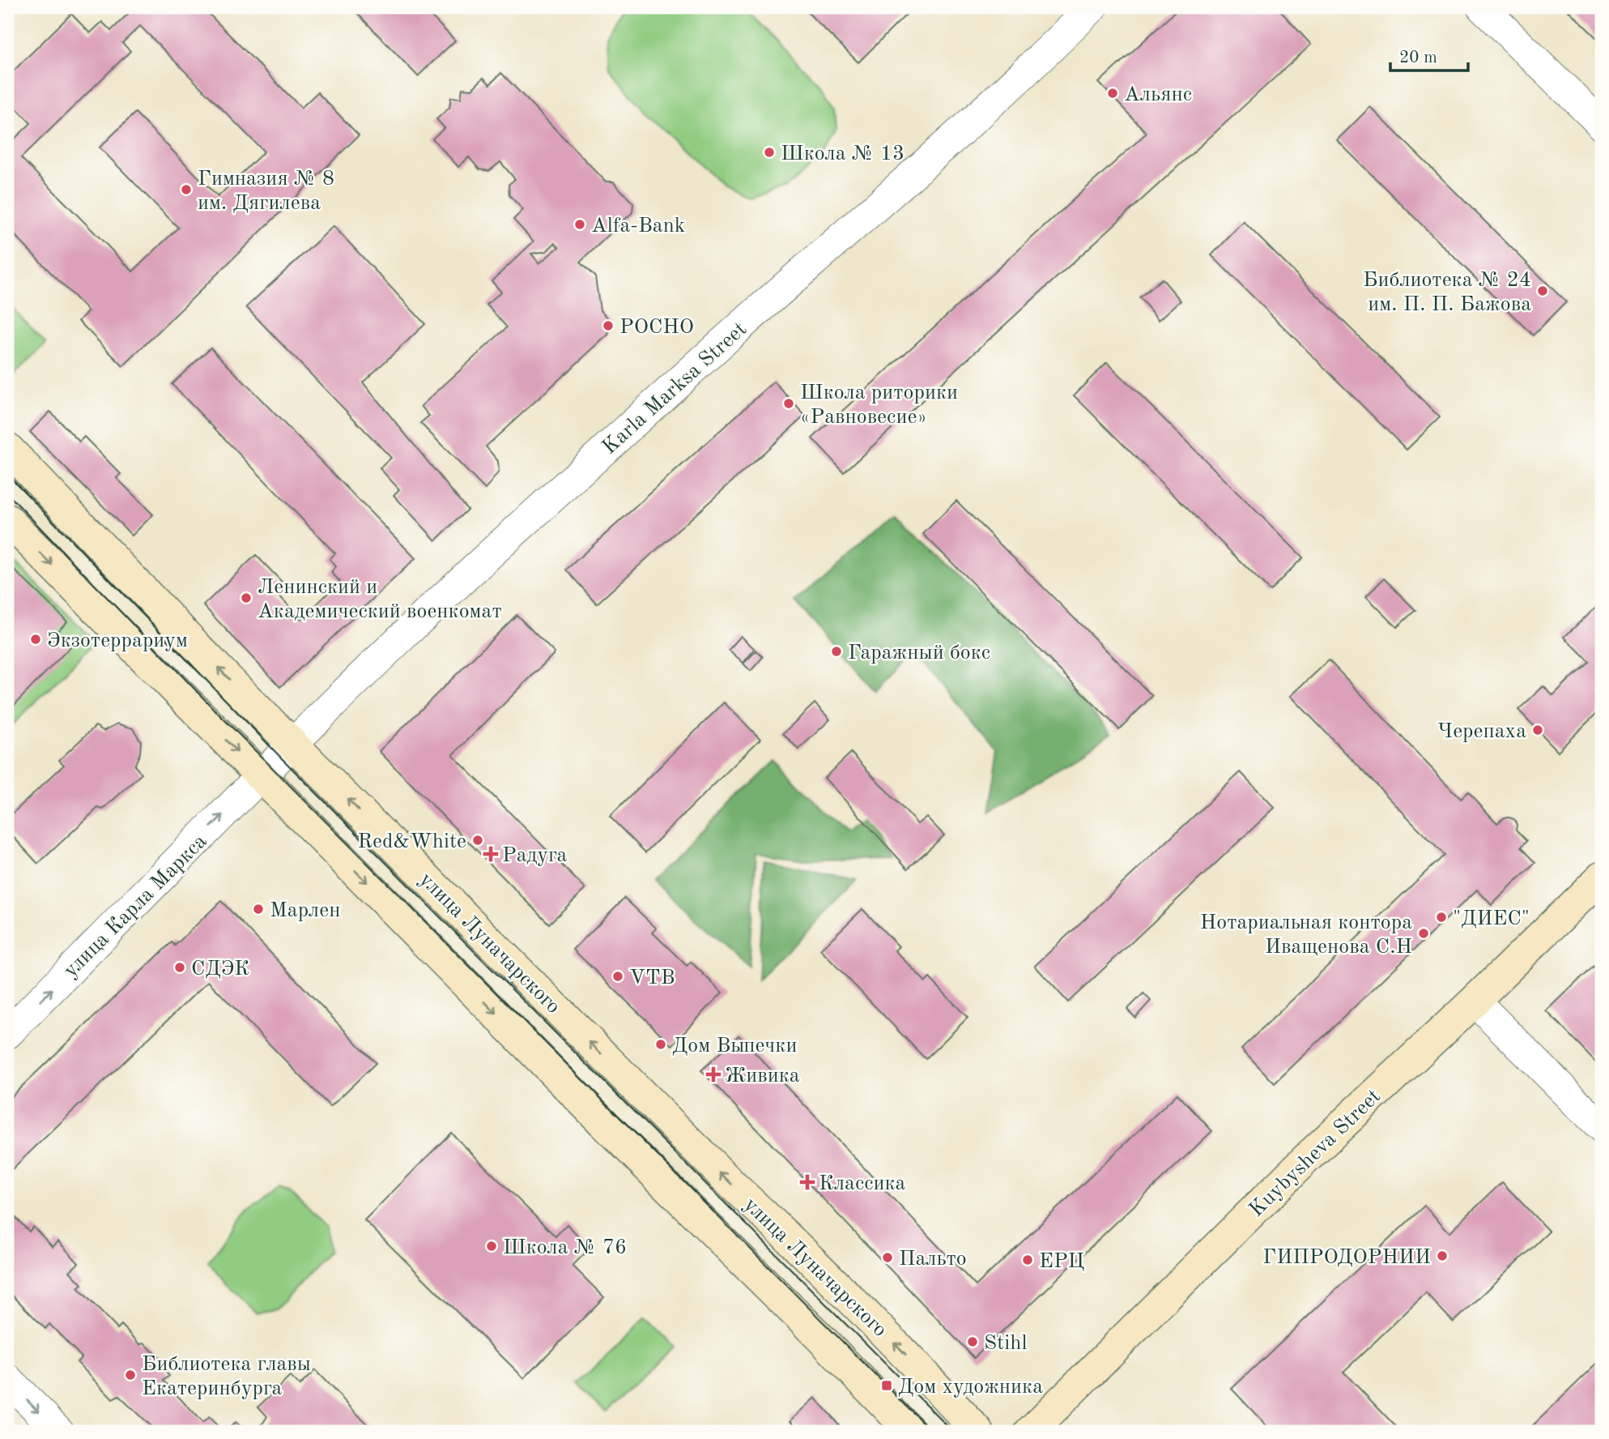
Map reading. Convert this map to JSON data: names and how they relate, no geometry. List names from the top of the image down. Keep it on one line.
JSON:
{"streets":{"main road":["улица Луначарского","Kuybysheva Street"],"street":["Karla Marksa Street","улица Карла Маркса"]},"crossings":[["Karla Marksa Street","улица Карла Маркса"],["Karla Marksa Street","улица Луначарского"]],"one_way":["улица Карла Маркса"],"places":{"other":["Альянс","Школа № 13","Гимназия № 8 им. Дягилева","Alfa-Bank","Библиотека № 24 им. П. П. Бажова","РОСНО","Школа риторики «Равновесие»","Ленинский и Академический военкомат","Экзотеррариум","Гаражный бокс","Черепаха","Red&White","Марлен","\"ДИЕС\"","Нотариальная контора Иващенова С.Н","СДЭК","VTB","Дом Выпечки","Школа № 76","ГИПРОДОРНИИ","Пальто","ЕРЦ","Stihl","Библиотека главы Екатеринбурга"],"health":["Радуга","Живика","Классика"],"transit":["Дом художника"]},"scale_bar":"20 m"}
